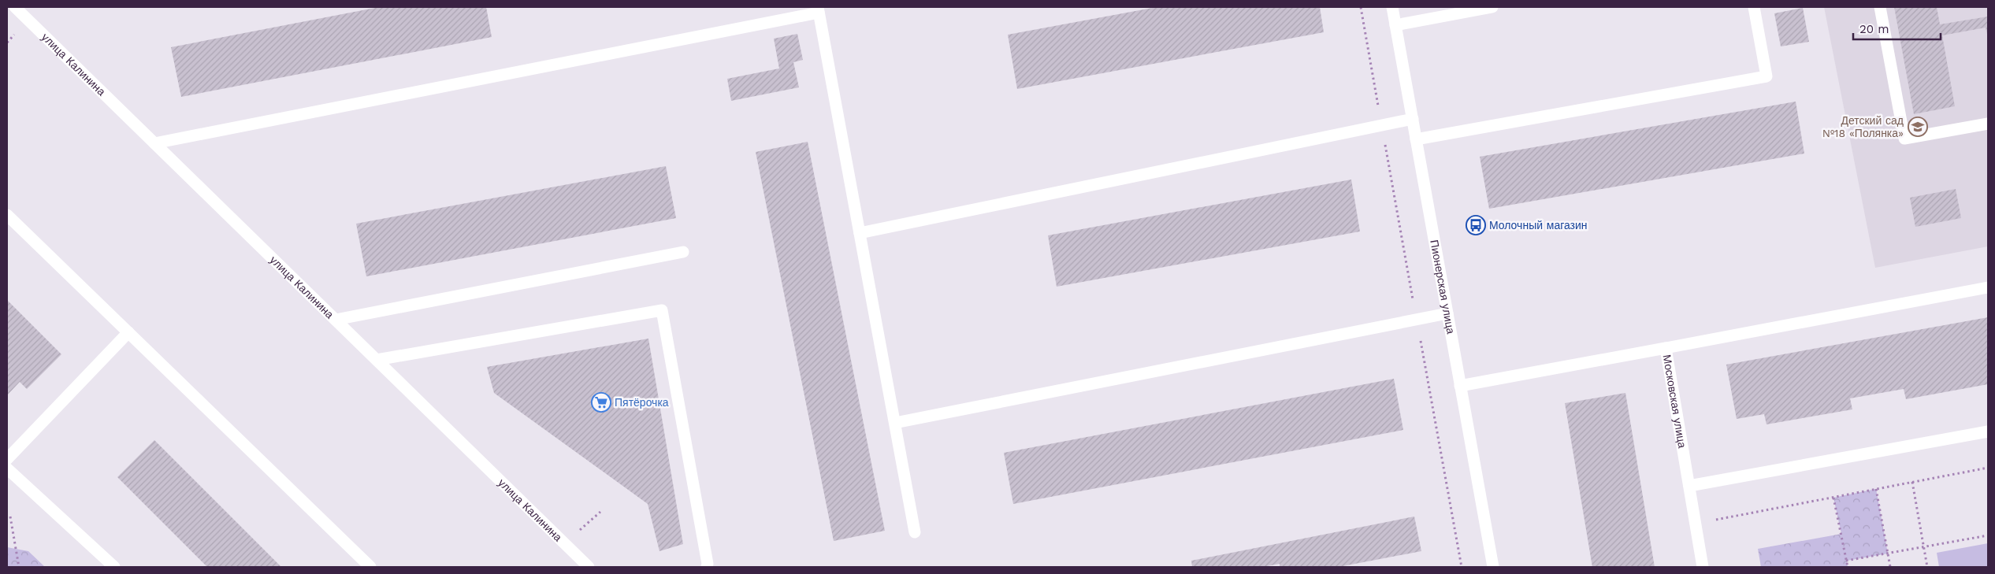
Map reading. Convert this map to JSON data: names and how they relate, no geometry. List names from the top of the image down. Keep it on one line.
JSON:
{"streets":{"street":["улица Калинина","Пионерская улица","Московская улица"]},"crossings":[["Пионерская улица","Московская улица"]],"places":{"school or university":["Детский сад №18 «Полянка»"],"bus stop":["Молочный магазин"],"supermarket":["Пятёрочка"]},"scale_bar":"20 m"}
